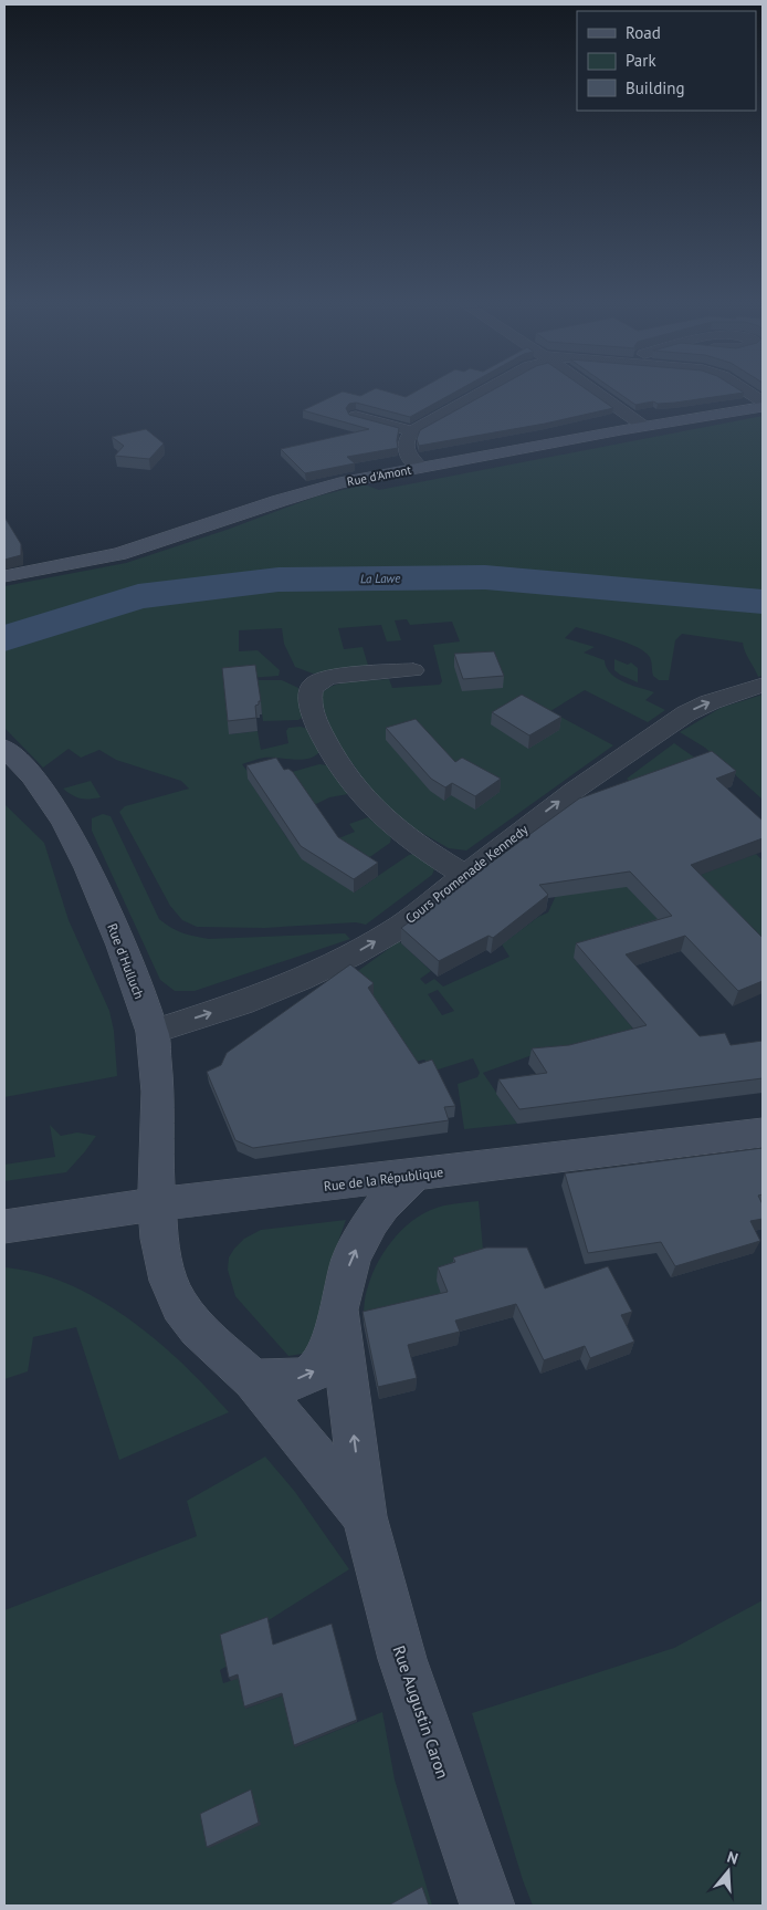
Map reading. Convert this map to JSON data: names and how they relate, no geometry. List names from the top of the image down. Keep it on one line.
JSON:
{"streets":{"street":["Rue d'Amont","Cours Promenade Kennedy","Rue d'Hulluch","Rue de la République","Rue Augustin Caron"]},"crossings":[["Cours Promenade Kennedy","Rue d'Hulluch"],["Rue d'Hulluch","Rue de la République"],["Rue d'Hulluch","Rue Augustin Caron"],["Rue de la République","Rue Augustin Caron"]],"one_way":["Cours Promenade Kennedy"],"water":["La Lawe"],"legend":["Road","Park","Building"],"north":"top"}
